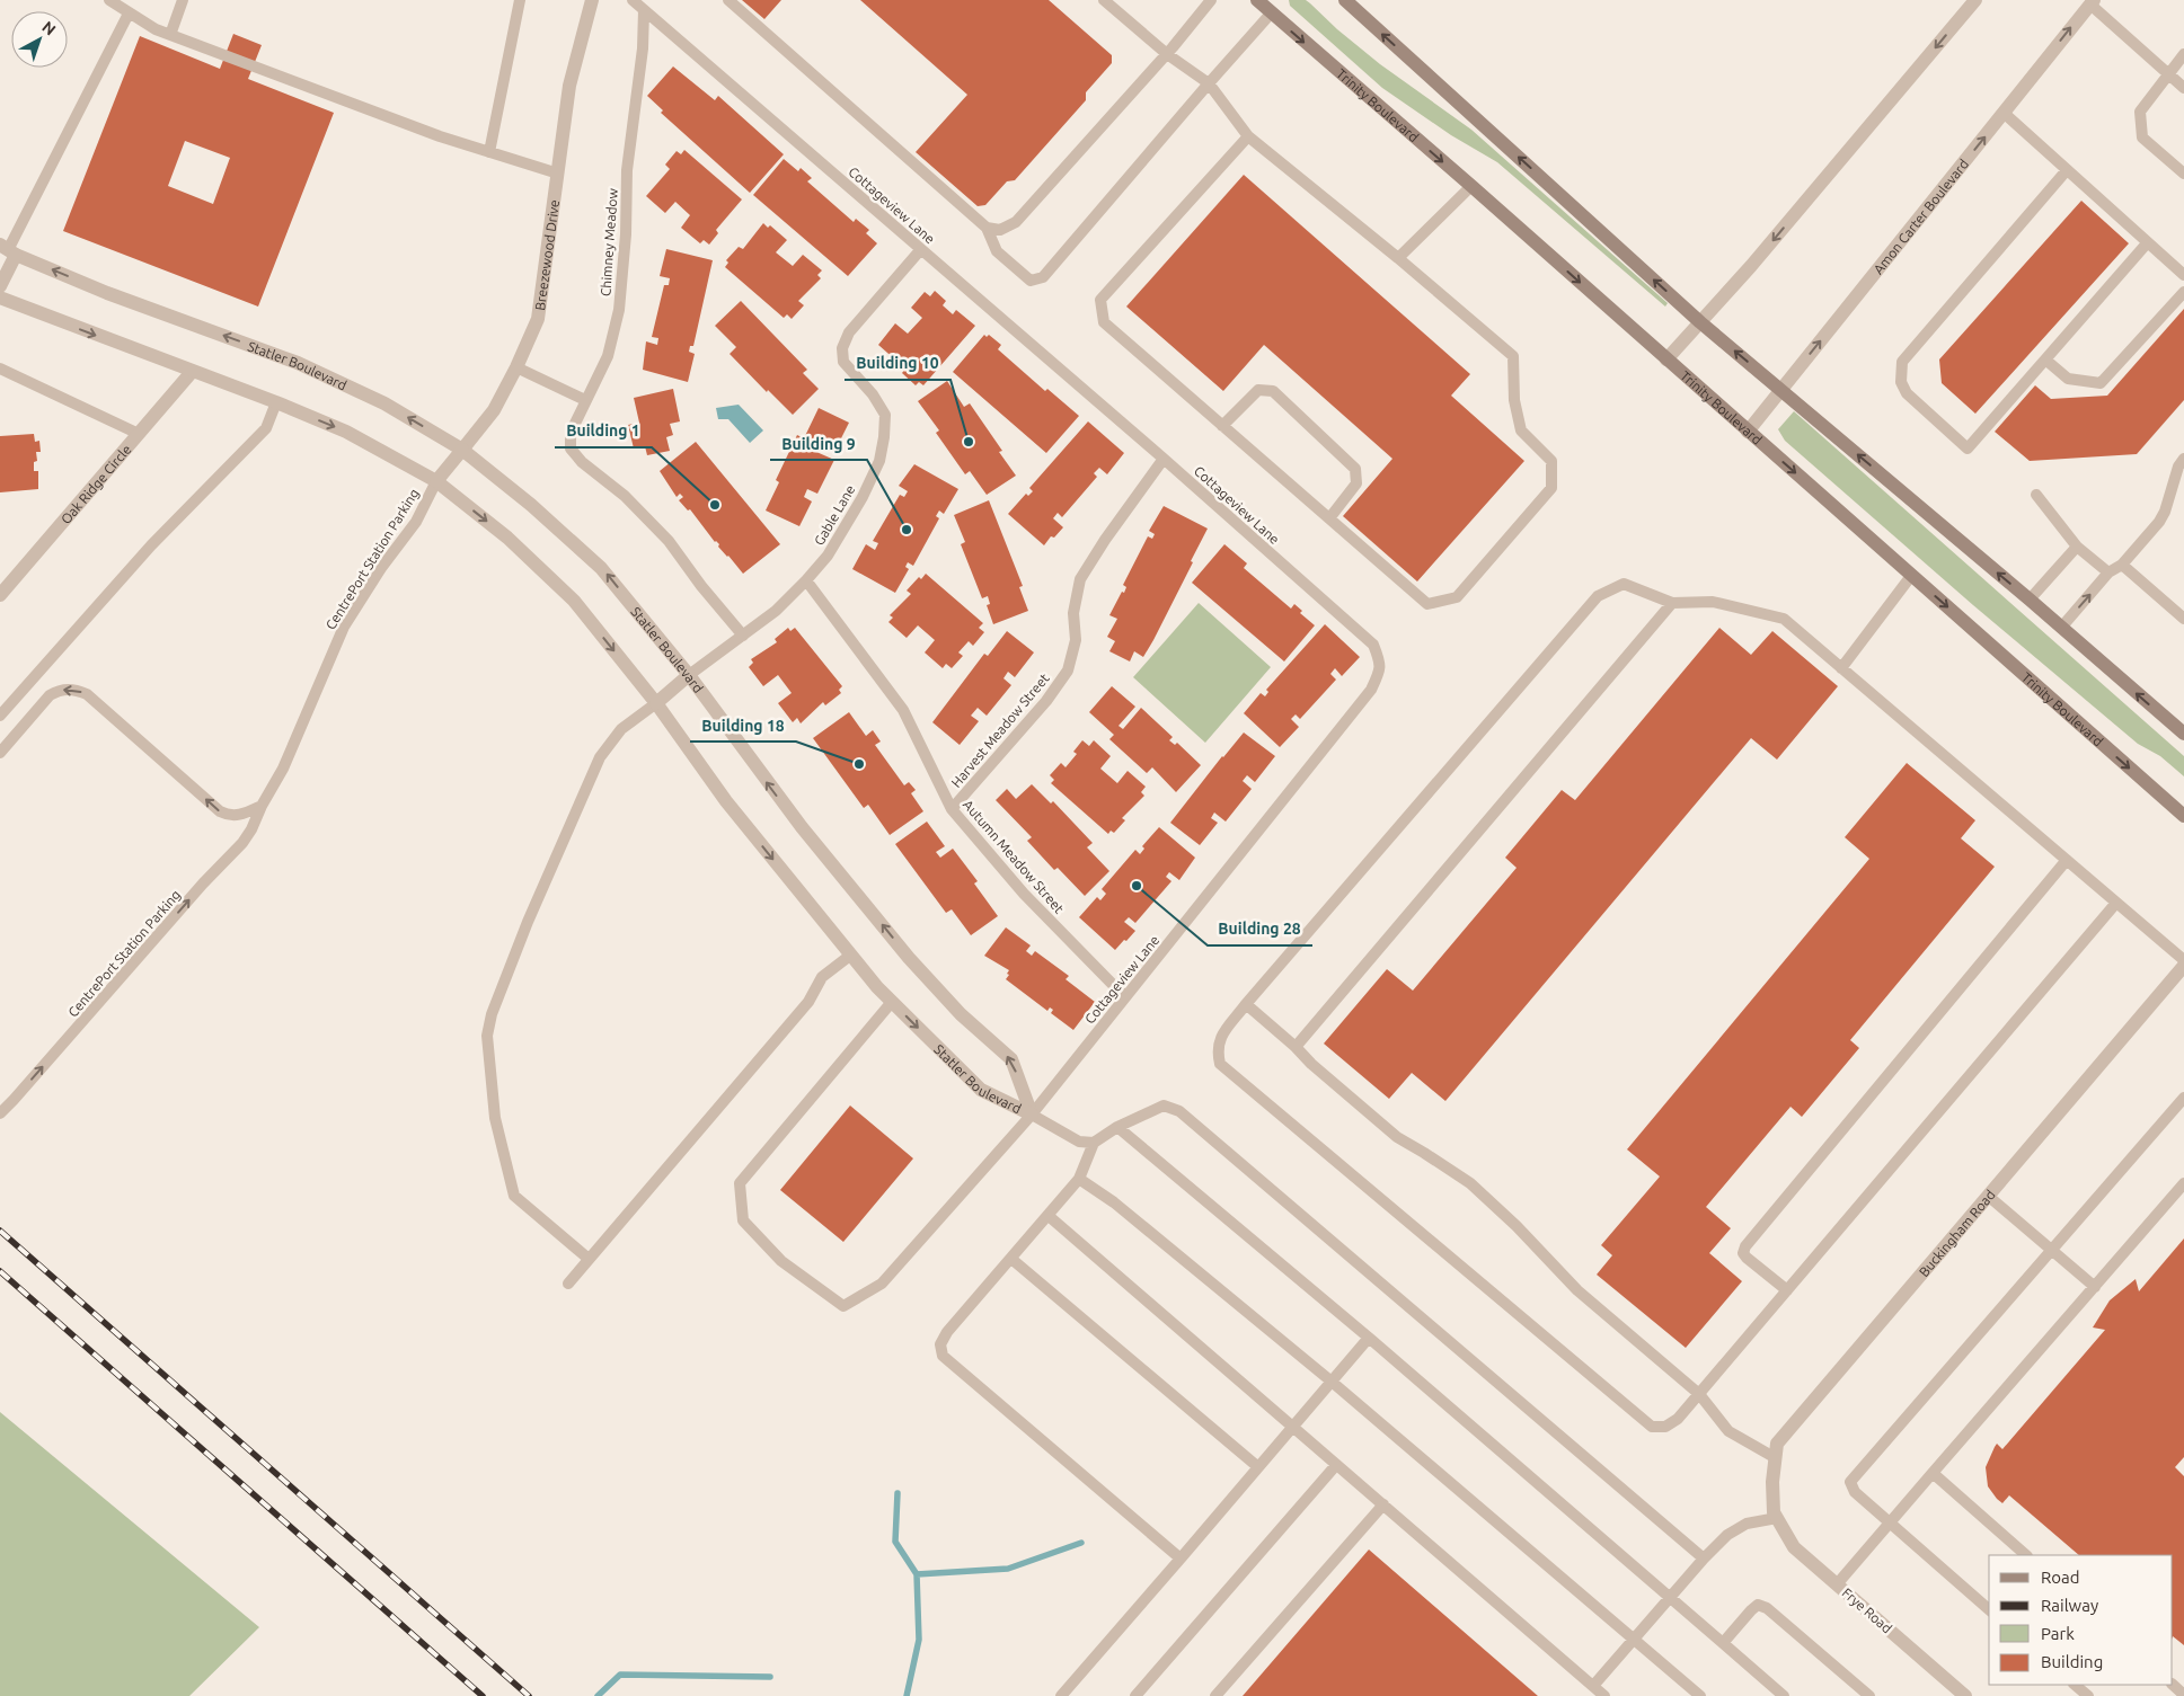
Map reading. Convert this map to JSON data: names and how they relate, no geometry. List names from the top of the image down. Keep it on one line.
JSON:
{"streets":{"main road":["Trinity Boulevard"],"street":["Amon Carter Boulevard","Breezewood Drive","Statler Boulevard","Oak Ridge Circle","Buckingham Road","Frye Road"],"lane":["Cottageview Lane","Chimney Meadow","Gable Lane","CentrePort Station Parking","Harvest Meadow Street","Autumn Meadow Street"]},"crossings":[["Trinity Boulevard","Amon Carter Boulevard"],["Cottageview Lane","Chimney Meadow"],["Cottageview Lane","Statler Boulevard"],["Cottageview Lane","Gable Lane"],["Cottageview Lane","Harvest Meadow Street"],["Cottageview Lane","Autumn Meadow Street"],["Chimney Meadow","Gable Lane"],["Breezewood Drive","Statler Boulevard"],["Breezewood Drive","CentrePort Station Parking"],["Statler Boulevard","Oak Ridge Circle"],["Statler Boulevard","Gable Lane"],["Statler Boulevard","CentrePort Station Parking"],["Gable Lane","Autumn Meadow Street"],["Harvest Meadow Street","Autumn Meadow Street"],["Buckingham Road","Frye Road"]],"one_way":["CentrePort Station Parking"],"places":["Building 10","Building 1","Building 9","Building 18","Building 28"],"legend":["Road","Railway","Park","Building"],"north":"top right"}
